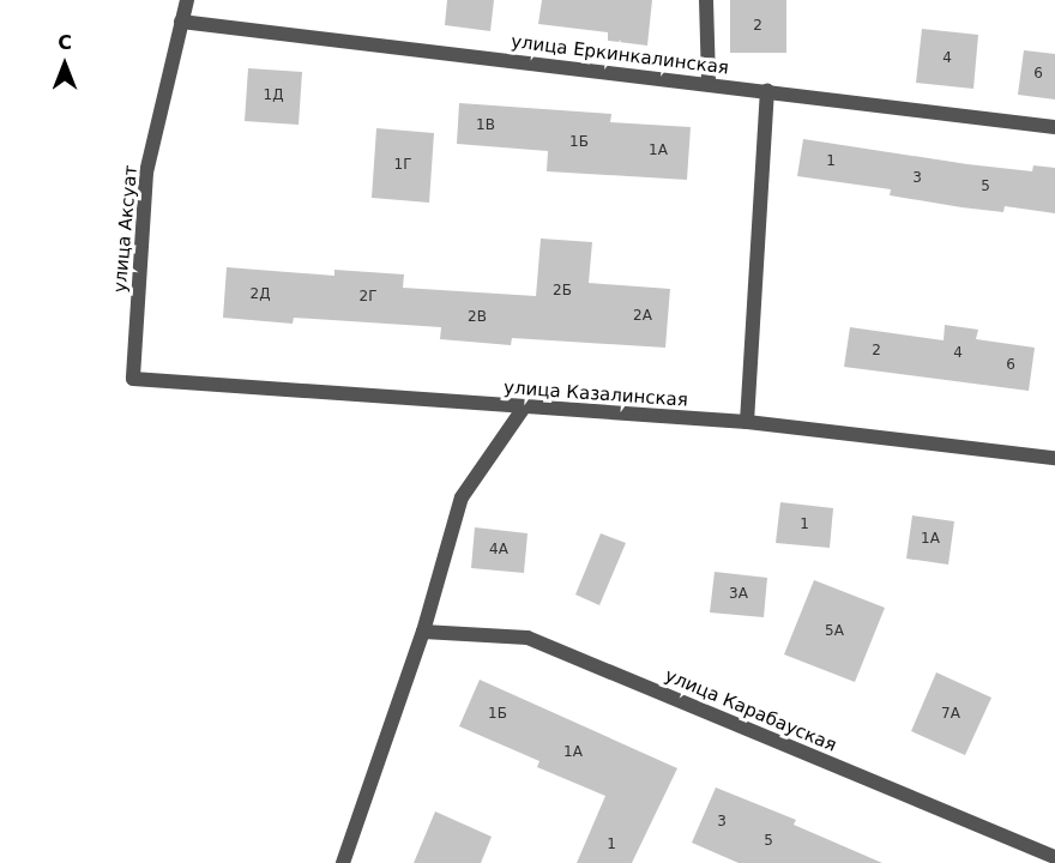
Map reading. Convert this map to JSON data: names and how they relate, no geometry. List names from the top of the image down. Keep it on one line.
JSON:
{"streets":{"street":["улица Еркинкалинская","улица Аксуат","улица Казалинская","улица Карабауская"]},"crossings":[["улица Еркинкалинская","улица Аксуат"],["улица Аксуат","улица Казалинская"]],"house_numbers":["2","4","6","1Д","1В","1Б","1А","1","1Г","3","5","2Б","2Д","2Г","2А","2В","2","4","6","1","1А","4А","3А","5А","1Б","7А","1А","3","5","1"],"north":"top"}
